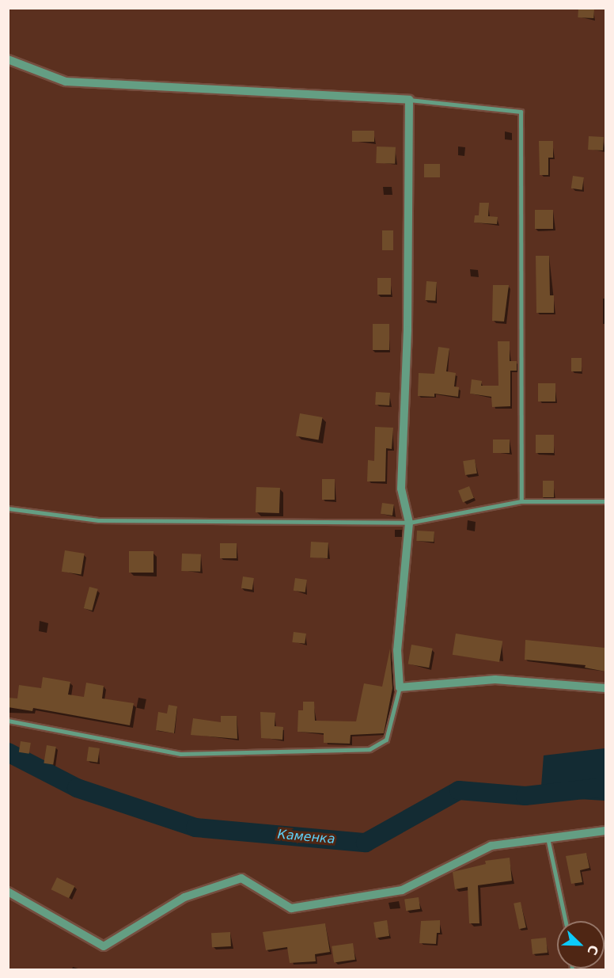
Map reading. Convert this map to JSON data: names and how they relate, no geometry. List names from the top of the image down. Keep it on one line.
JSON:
{"water":["Каменка"],"north":"bottom right"}
